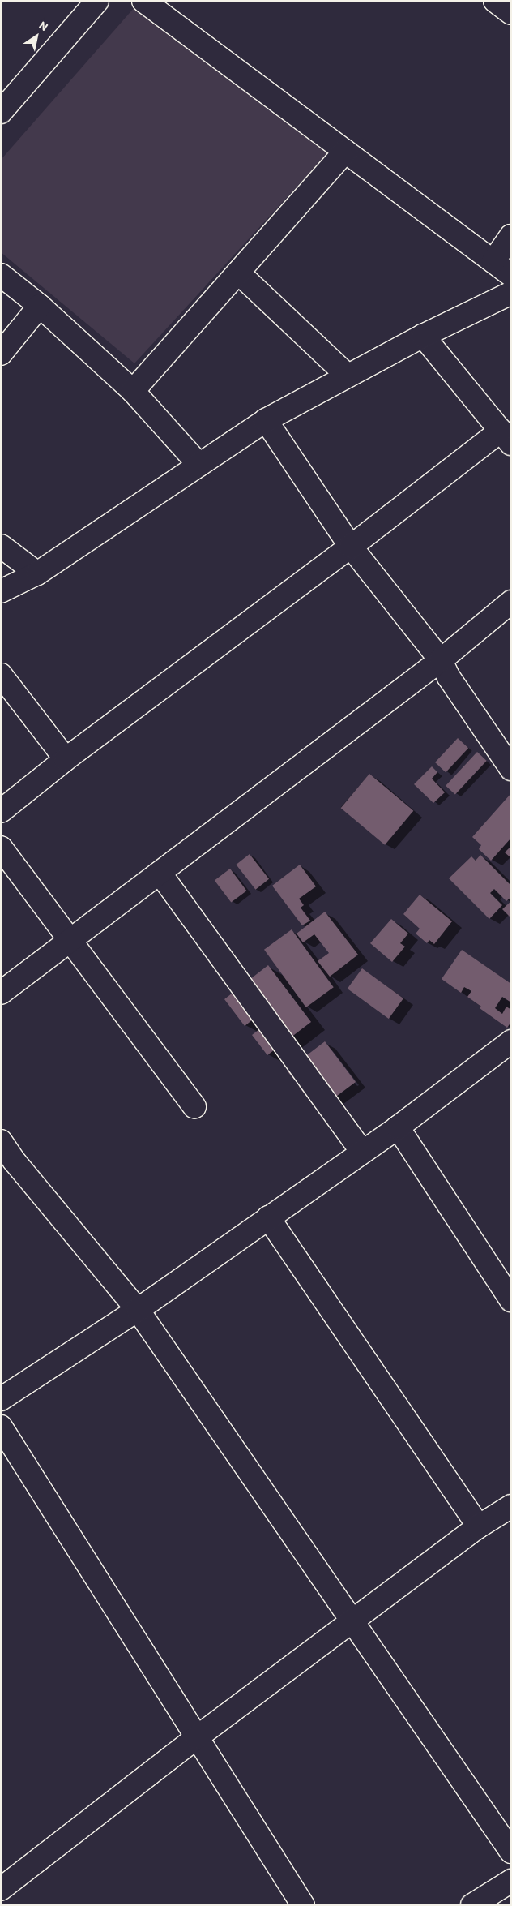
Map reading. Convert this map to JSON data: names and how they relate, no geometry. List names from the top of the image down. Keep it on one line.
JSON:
{"north":"top right"}
